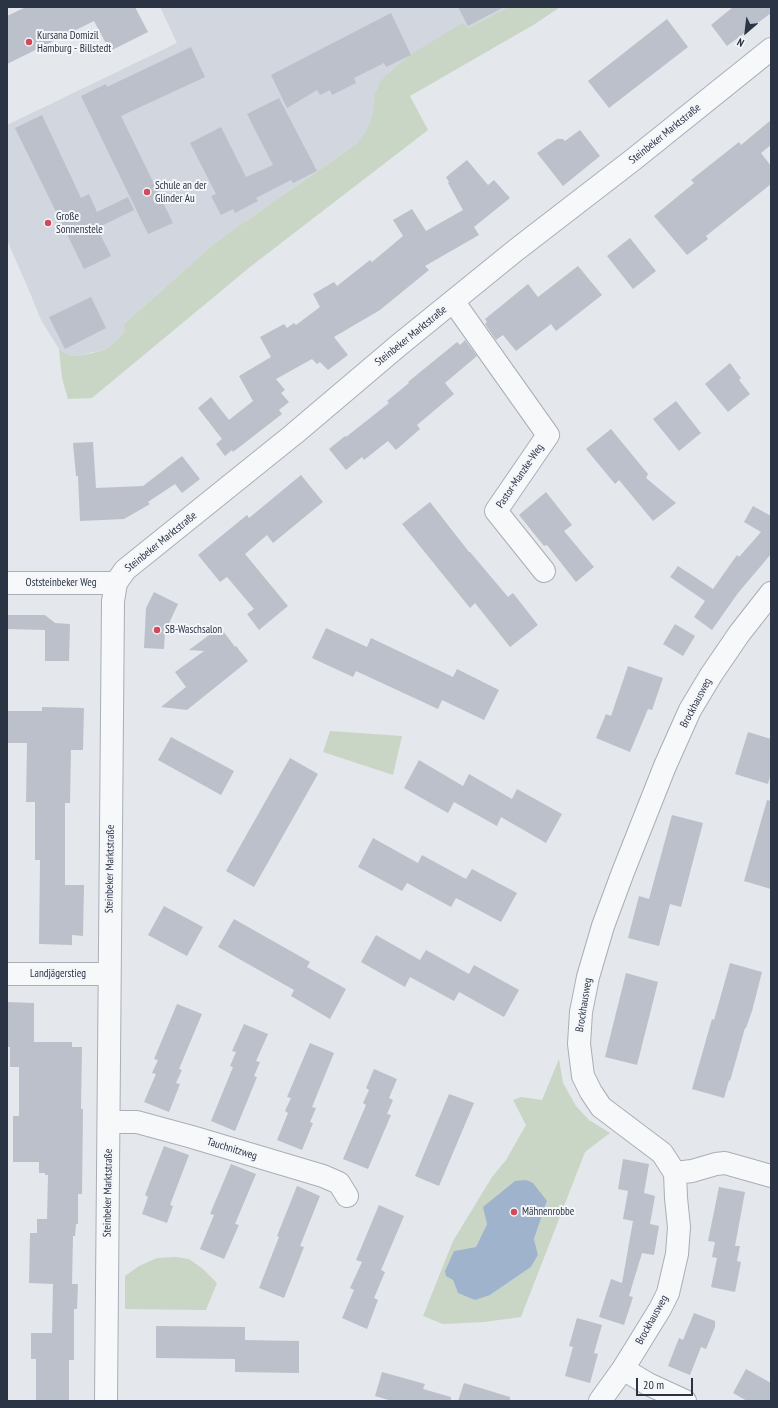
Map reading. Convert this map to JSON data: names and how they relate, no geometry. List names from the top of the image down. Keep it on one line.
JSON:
{"streets":{"street":["Steinbeker Marktstraße","Pastor-Manzke-Weg","Oststeinbeker Weg","Brockhausweg","Landjägerstieg","Tauchnitzweg"]},"crossings":[["Steinbeker Marktstraße","Pastor-Manzke-Weg"],["Steinbeker Marktstraße","Oststeinbeker Weg"],["Steinbeker Marktstraße","Landjägerstieg"],["Steinbeker Marktstraße","Tauchnitzweg"]],"places":["Kursana Domizil Hamburg - Billstedt","Schule an der Glinder Au","Große Sonnenstele","SB-Waschsalon","Mähnenrobbe"],"scale_bar":"20 m","north":"bottom left"}
